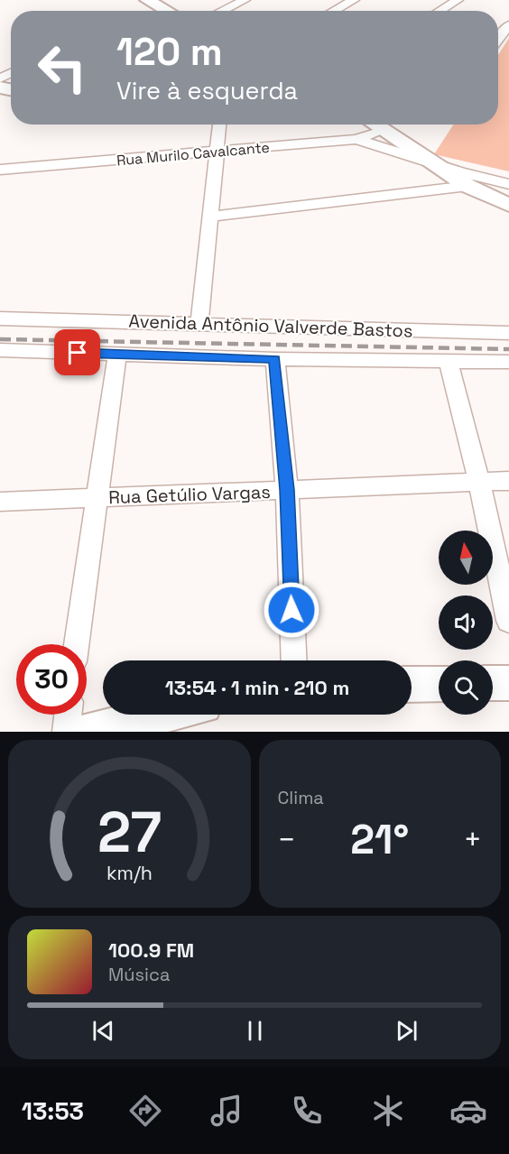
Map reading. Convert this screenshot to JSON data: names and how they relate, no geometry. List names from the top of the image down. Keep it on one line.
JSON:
{"streets":{"street":["Rua Murilo Cavalcante","Avenida Antônio Valverde Bastos","Rua Getúlio Vargas"]},"north":"top","page":{"turn":["120 m","Vire à esquerda"],"limit":"30","trip":"13:54 · 1 min · 210 m","tile":"Clima","heat":["−","21°","+"],"song":["100.9 FM","Música"],"tabs":"13:53","gauge":["27","km/h"]}}
